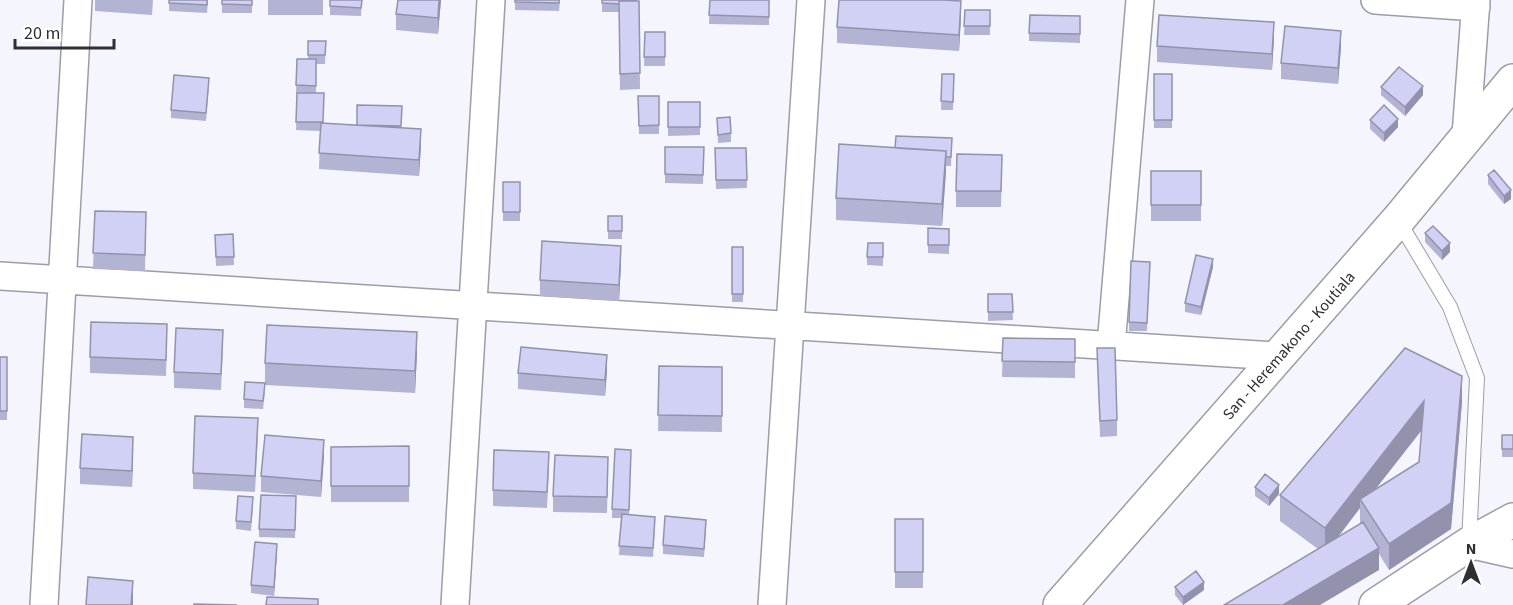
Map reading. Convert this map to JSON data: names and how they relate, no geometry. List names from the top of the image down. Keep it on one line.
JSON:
{"streets":{"main road":["San - Heremakono - Koutiala"]},"scale_bar":"20 m","north":"top"}
